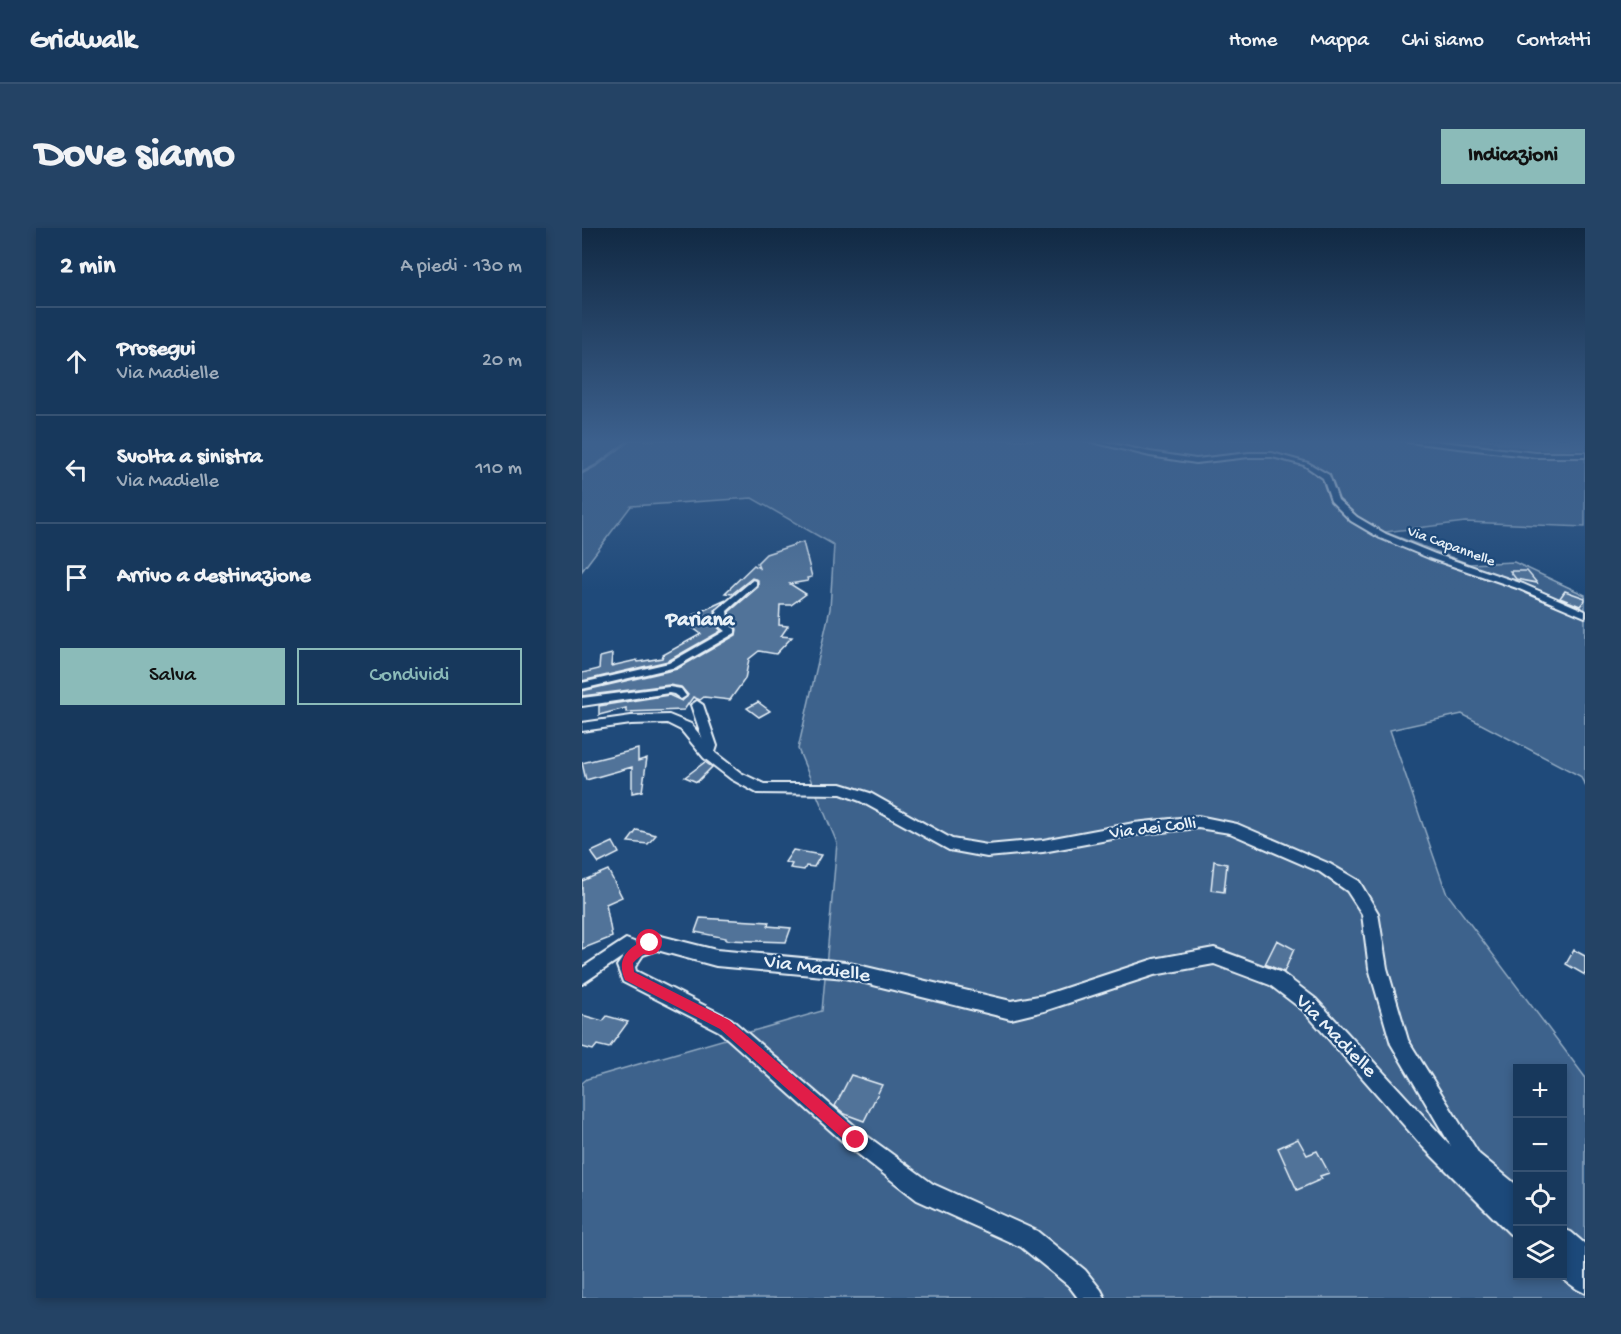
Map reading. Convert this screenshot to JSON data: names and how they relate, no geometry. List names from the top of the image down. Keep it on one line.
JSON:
{"streets":{"street":["Via Capannelle","Via dei Colli","Via Madielle"]},"districts":["Pariana"],"page":{"header":"Gridwalk","nav":["Home","Mappa","Chi siamo","Contatti"],"buttons":["Indicazioni",["Salva","Condividi"]],"title":"Dove siamo","heading":["2 min","A piedi · 130 m"],"list":[["Prosegui","Via Madielle","20 m"],["Svolta a sinistra","Via Madielle","110 m"],"Arrivo a destinazione"],"map_buttons":["+","−"]}}
